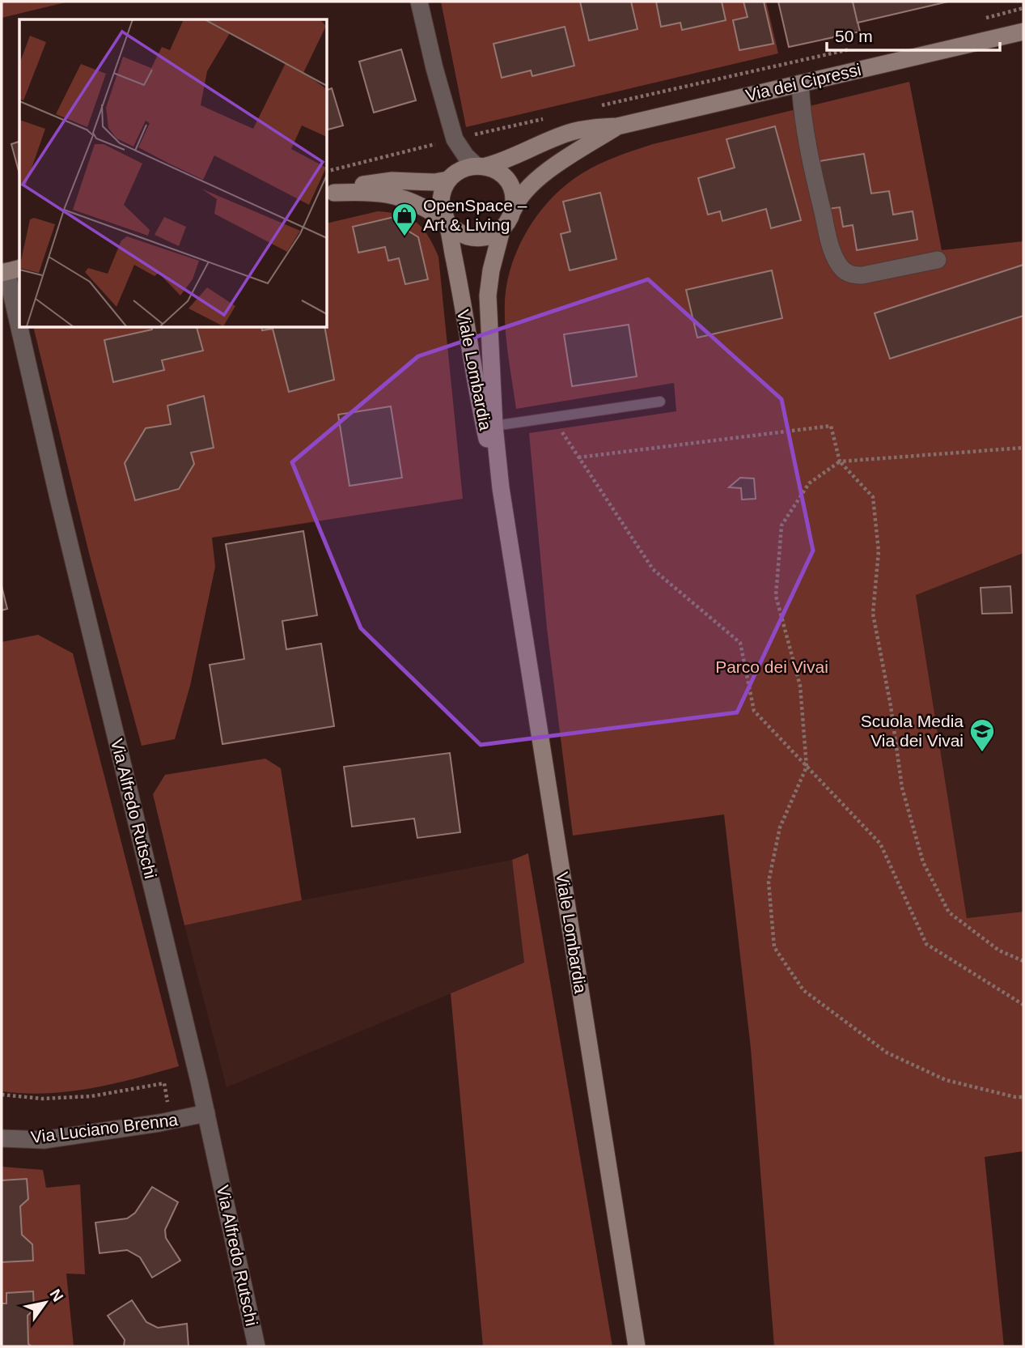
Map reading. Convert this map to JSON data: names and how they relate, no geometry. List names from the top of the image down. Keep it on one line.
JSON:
{"streets":{"main road":["Via dei Cipressi","Viale Lombardia"],"street":["Via Alfredo Rutschi","Via Luciano Brenna"]},"crossings":[["Via dei Cipressi","Viale Lombardia"],["Via Alfredo Rutschi","Via Luciano Brenna"]],"parks":["Parco dei Vivai"],"places":{"shop":["OpenSpace – Art & Living"],"school or university":["Scuola Media Via dei Vivai"]},"scale_bar":"50 m","north":"top right"}
